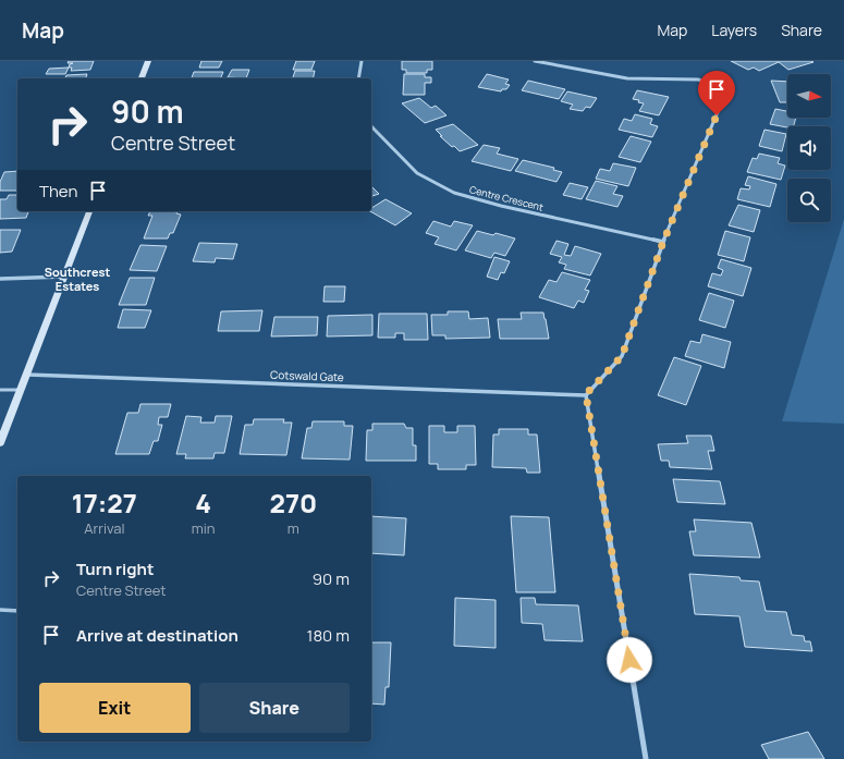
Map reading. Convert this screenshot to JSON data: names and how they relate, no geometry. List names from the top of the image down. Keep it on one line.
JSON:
{"streets":{"street":["Centre Crescent","Cotswald Gate"]},"districts":["Southcrest Estates"],"north":"right","page":{"header":"Map","nav":["Map","Layers","Share"],"turn":["90 m","Centre Street"],"then":"Then","eta":["17:27","Arrival","4","min","270","m"],"list":[{"name":"Turn right","note":"Centre Street","value":"90 m"},{"name":"Arrive at destination","value":"180 m"}],"buttons":["Exit","Share"]}}
